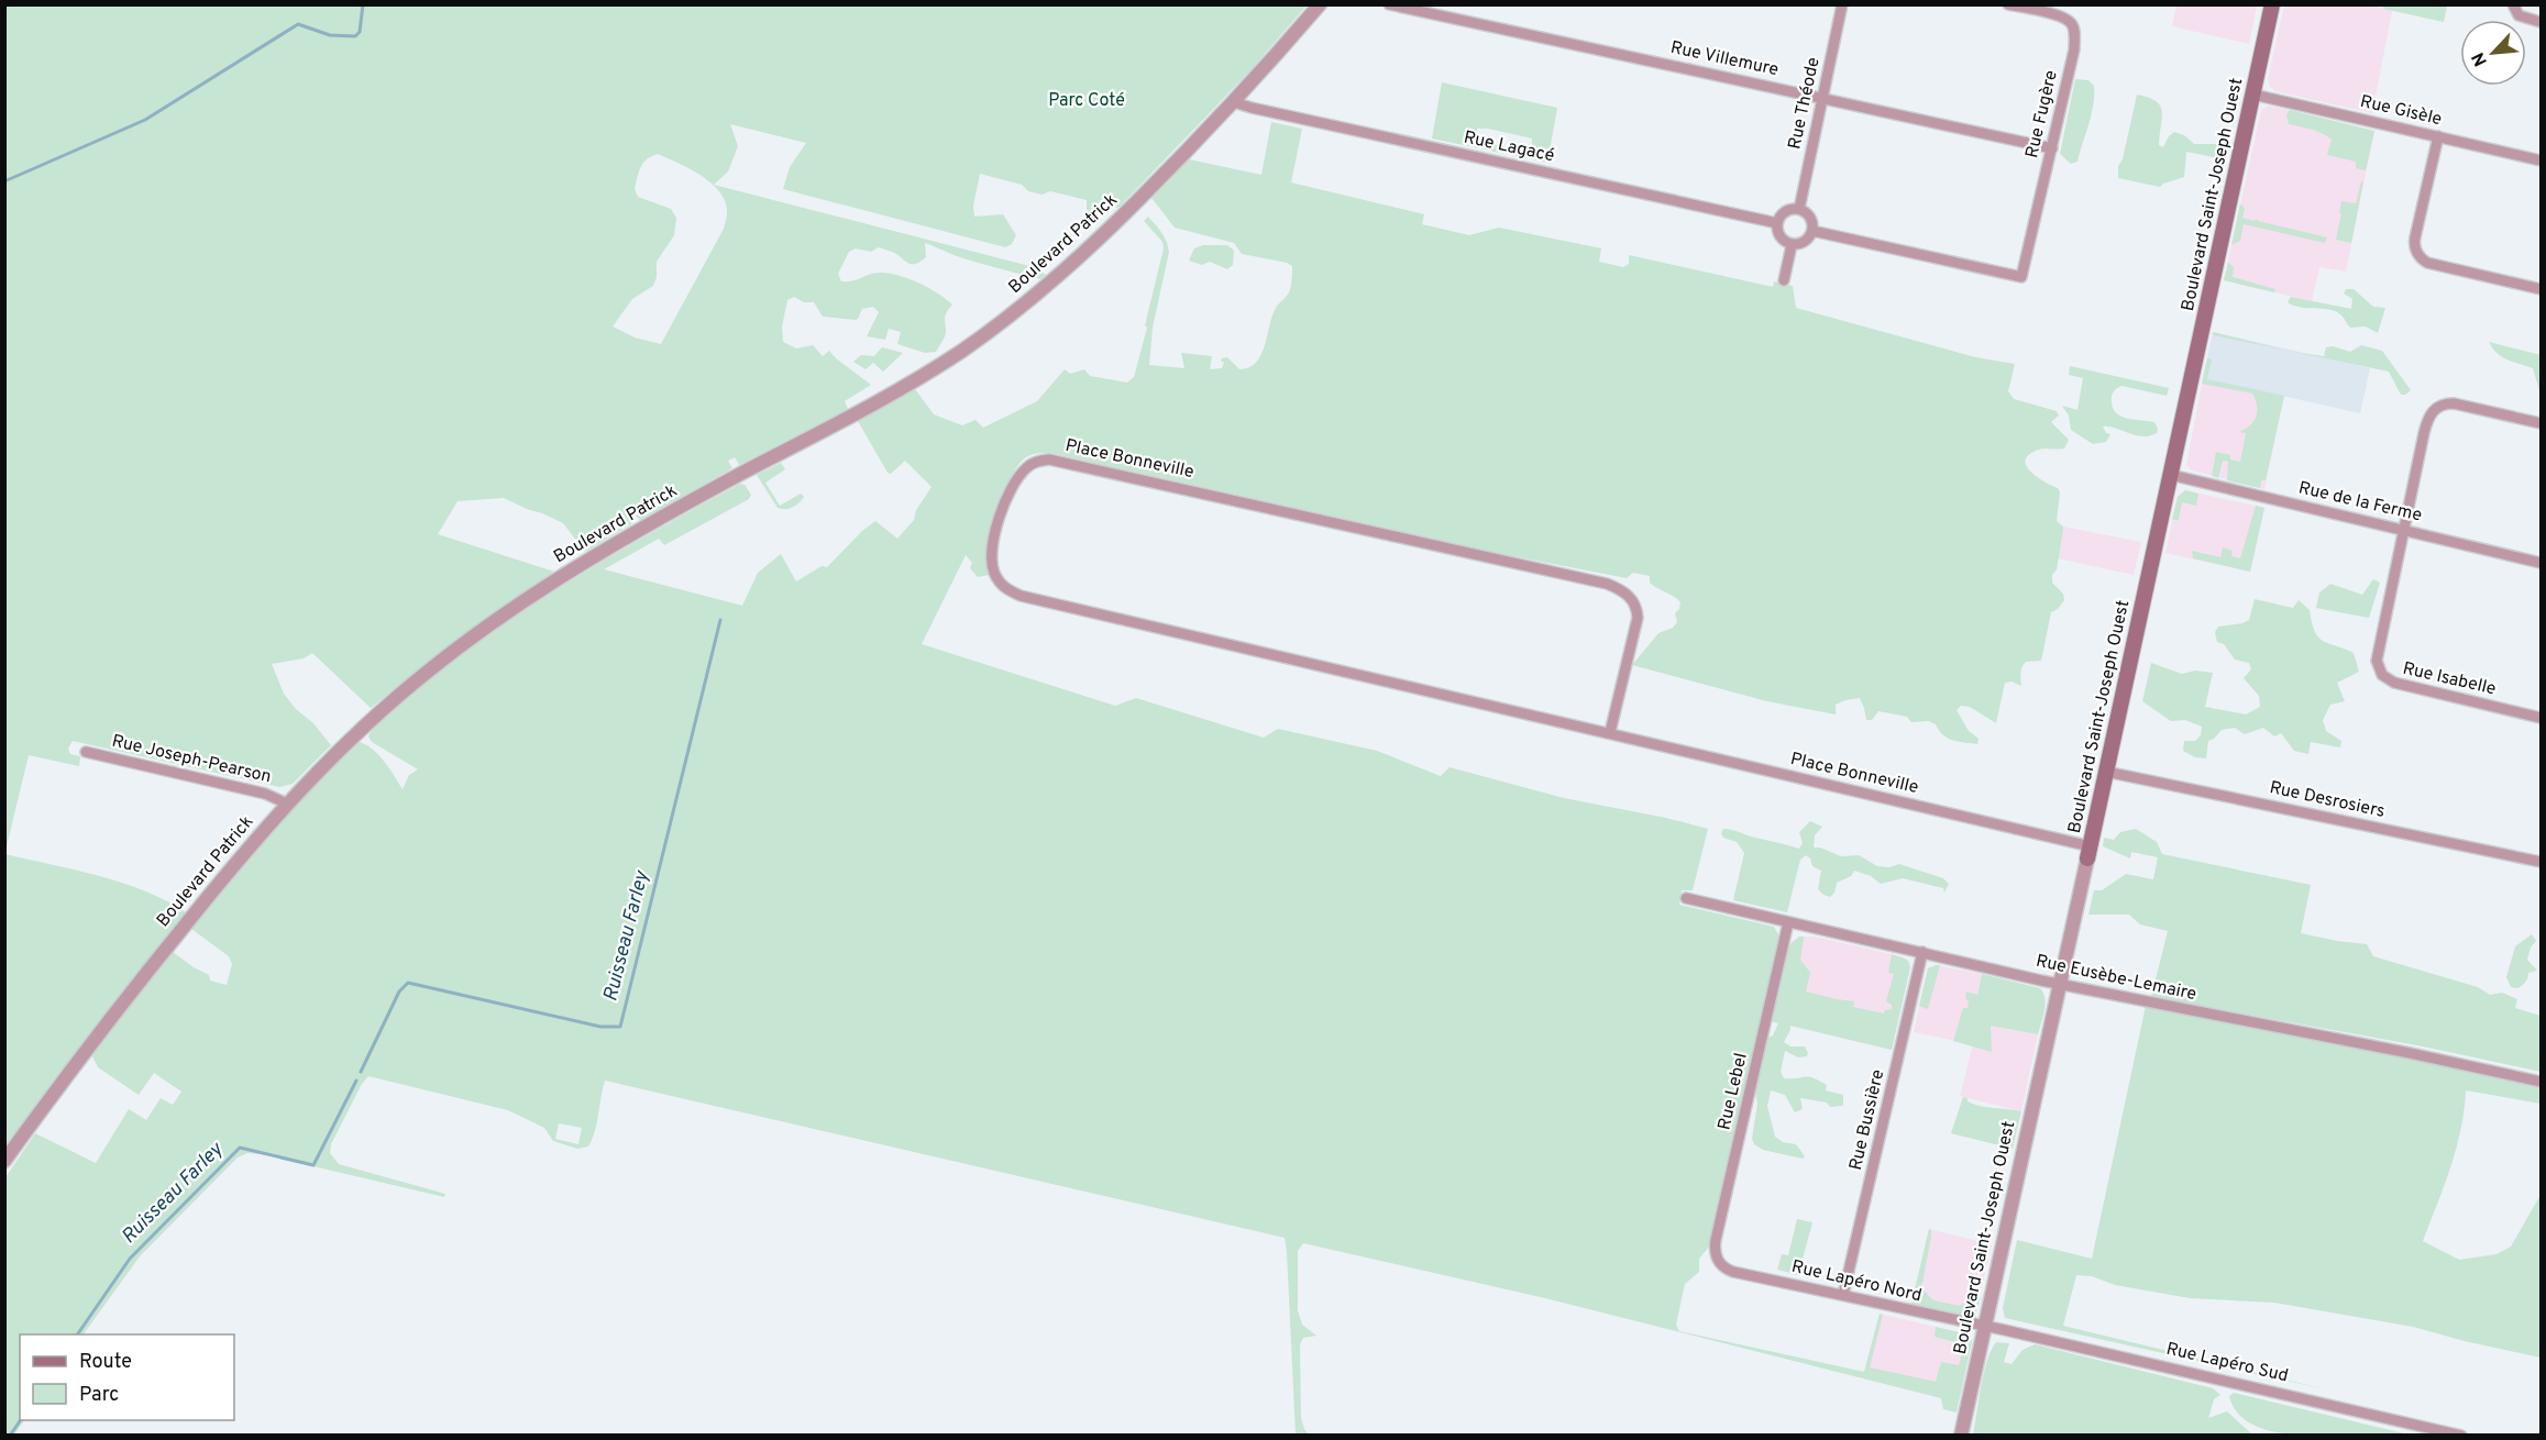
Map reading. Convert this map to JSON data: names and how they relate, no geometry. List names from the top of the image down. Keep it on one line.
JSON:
{"streets":{"main road":["Boulevard Saint-Joseph Ouest"],"street":["Rue Villemure","Rue Théode","Rue Gisèle","Rue Fugère","Rue Lagacé","Boulevard Patrick","Place Bonneville","Rue de la Ferme","Rue Isabelle","Rue Joseph-Pearson","Rue Desrosiers","Rue Eusèbe-Lemaire","Rue Lebel","Rue Bussière","Rue Lapéro Nord","Rue Lapéro Sud"]},"crossings":[["Rue Villemure","Rue Théode"],["Rue Villemure","Rue Fugère"],["Rue Théode","Rue Fugère"],["Rue Théode","Rue Lagacé"],["Rue Gisèle","Boulevard Saint-Joseph Ouest"],["Rue Fugère","Rue Lagacé"],["Rue Lagacé","Boulevard Patrick"],["Boulevard Saint-Joseph Ouest","Place Bonneville"],["Boulevard Saint-Joseph Ouest","Rue de la Ferme"],["Boulevard Saint-Joseph Ouest","Rue Desrosiers"],["Boulevard Saint-Joseph Ouest","Rue Eusèbe-Lemaire"],["Boulevard Saint-Joseph Ouest","Rue Lapéro Nord"],["Boulevard Saint-Joseph Ouest","Rue Lapéro Sud"],["Boulevard Patrick","Rue Joseph-Pearson"],["Rue de la Ferme","Rue Isabelle"],["Rue Eusèbe-Lemaire","Rue Lebel"],["Rue Eusèbe-Lemaire","Rue Bussière"],["Rue Lebel","Rue Lapéro Nord"],["Rue Bussière","Rue Lapéro Nord"],["Rue Lapéro Nord","Rue Lapéro Sud"]],"water":["Ruisseau Farley"],"parks":["Parc Coté"],"legend":["Route","Parc"],"north":"bottom left"}
